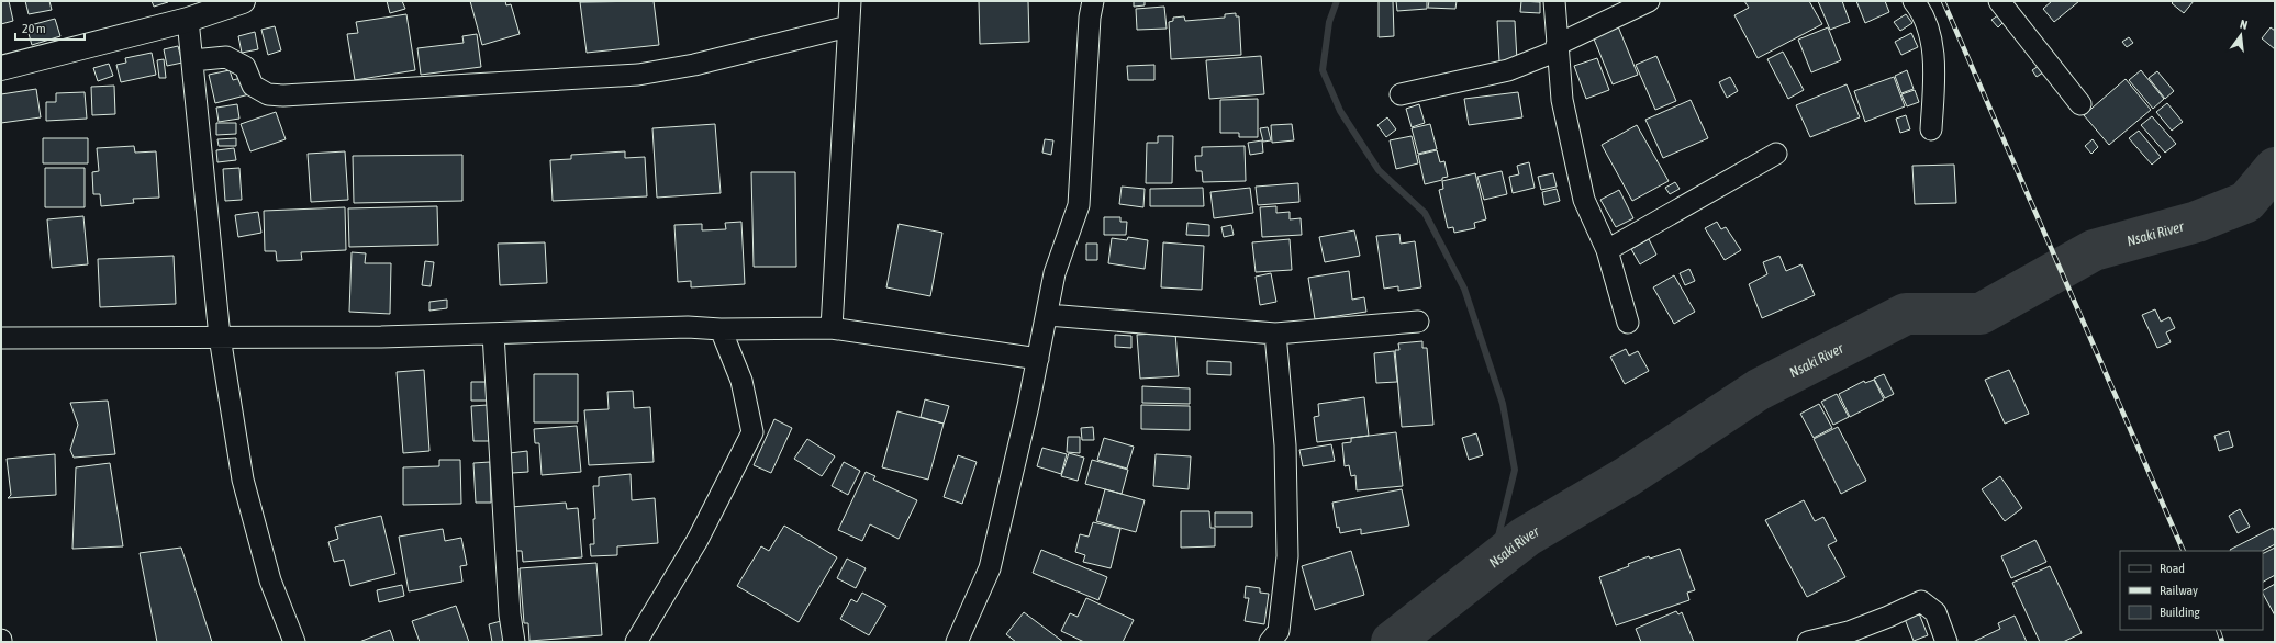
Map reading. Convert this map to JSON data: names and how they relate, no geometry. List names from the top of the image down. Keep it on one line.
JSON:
{"water":["Nsaki River"],"legend":["Road","Railway","Building"],"scale_bar":"20 m","north":"top"}
